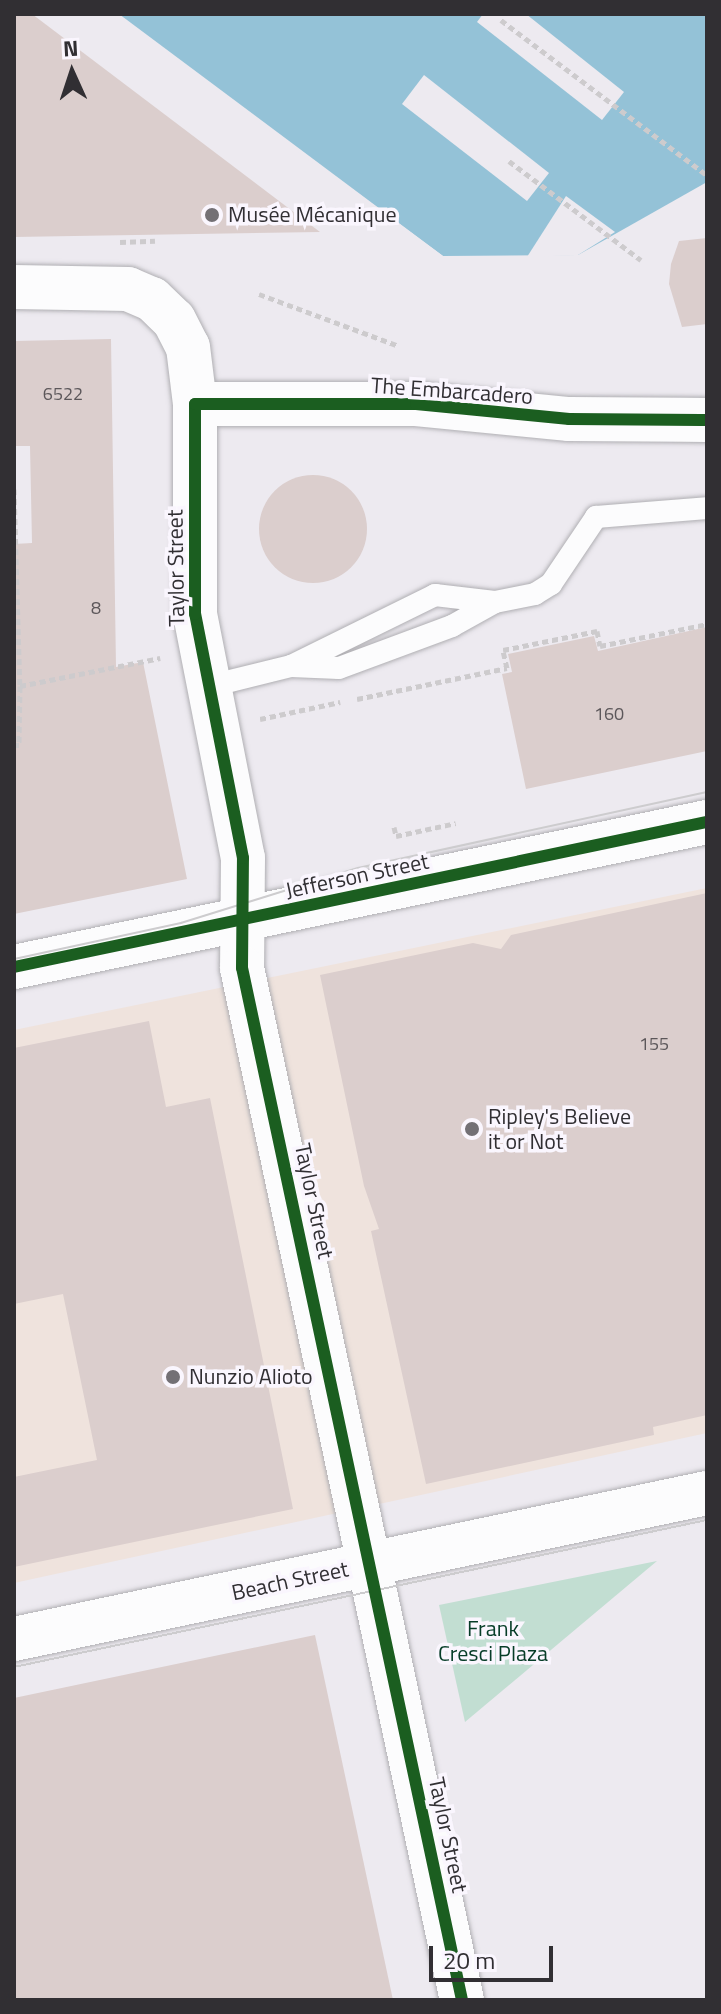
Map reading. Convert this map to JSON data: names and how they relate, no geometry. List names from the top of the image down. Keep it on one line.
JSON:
{"streets":{"street":["The Embarcadero","Taylor Street","Jefferson Street","Beach Street"]},"crossings":[["The Embarcadero","Taylor Street"],["Taylor Street","Jefferson Street"],["Taylor Street","Beach Street"]],"parks":["Frank Cresci Plaza"],"places":["Musée Mécanique","Ripley's Believe it or Not","Nunzio Alioto"],"house_numbers":["6522","8","160","155"],"scale_bar":"20 m","north":"top"}
